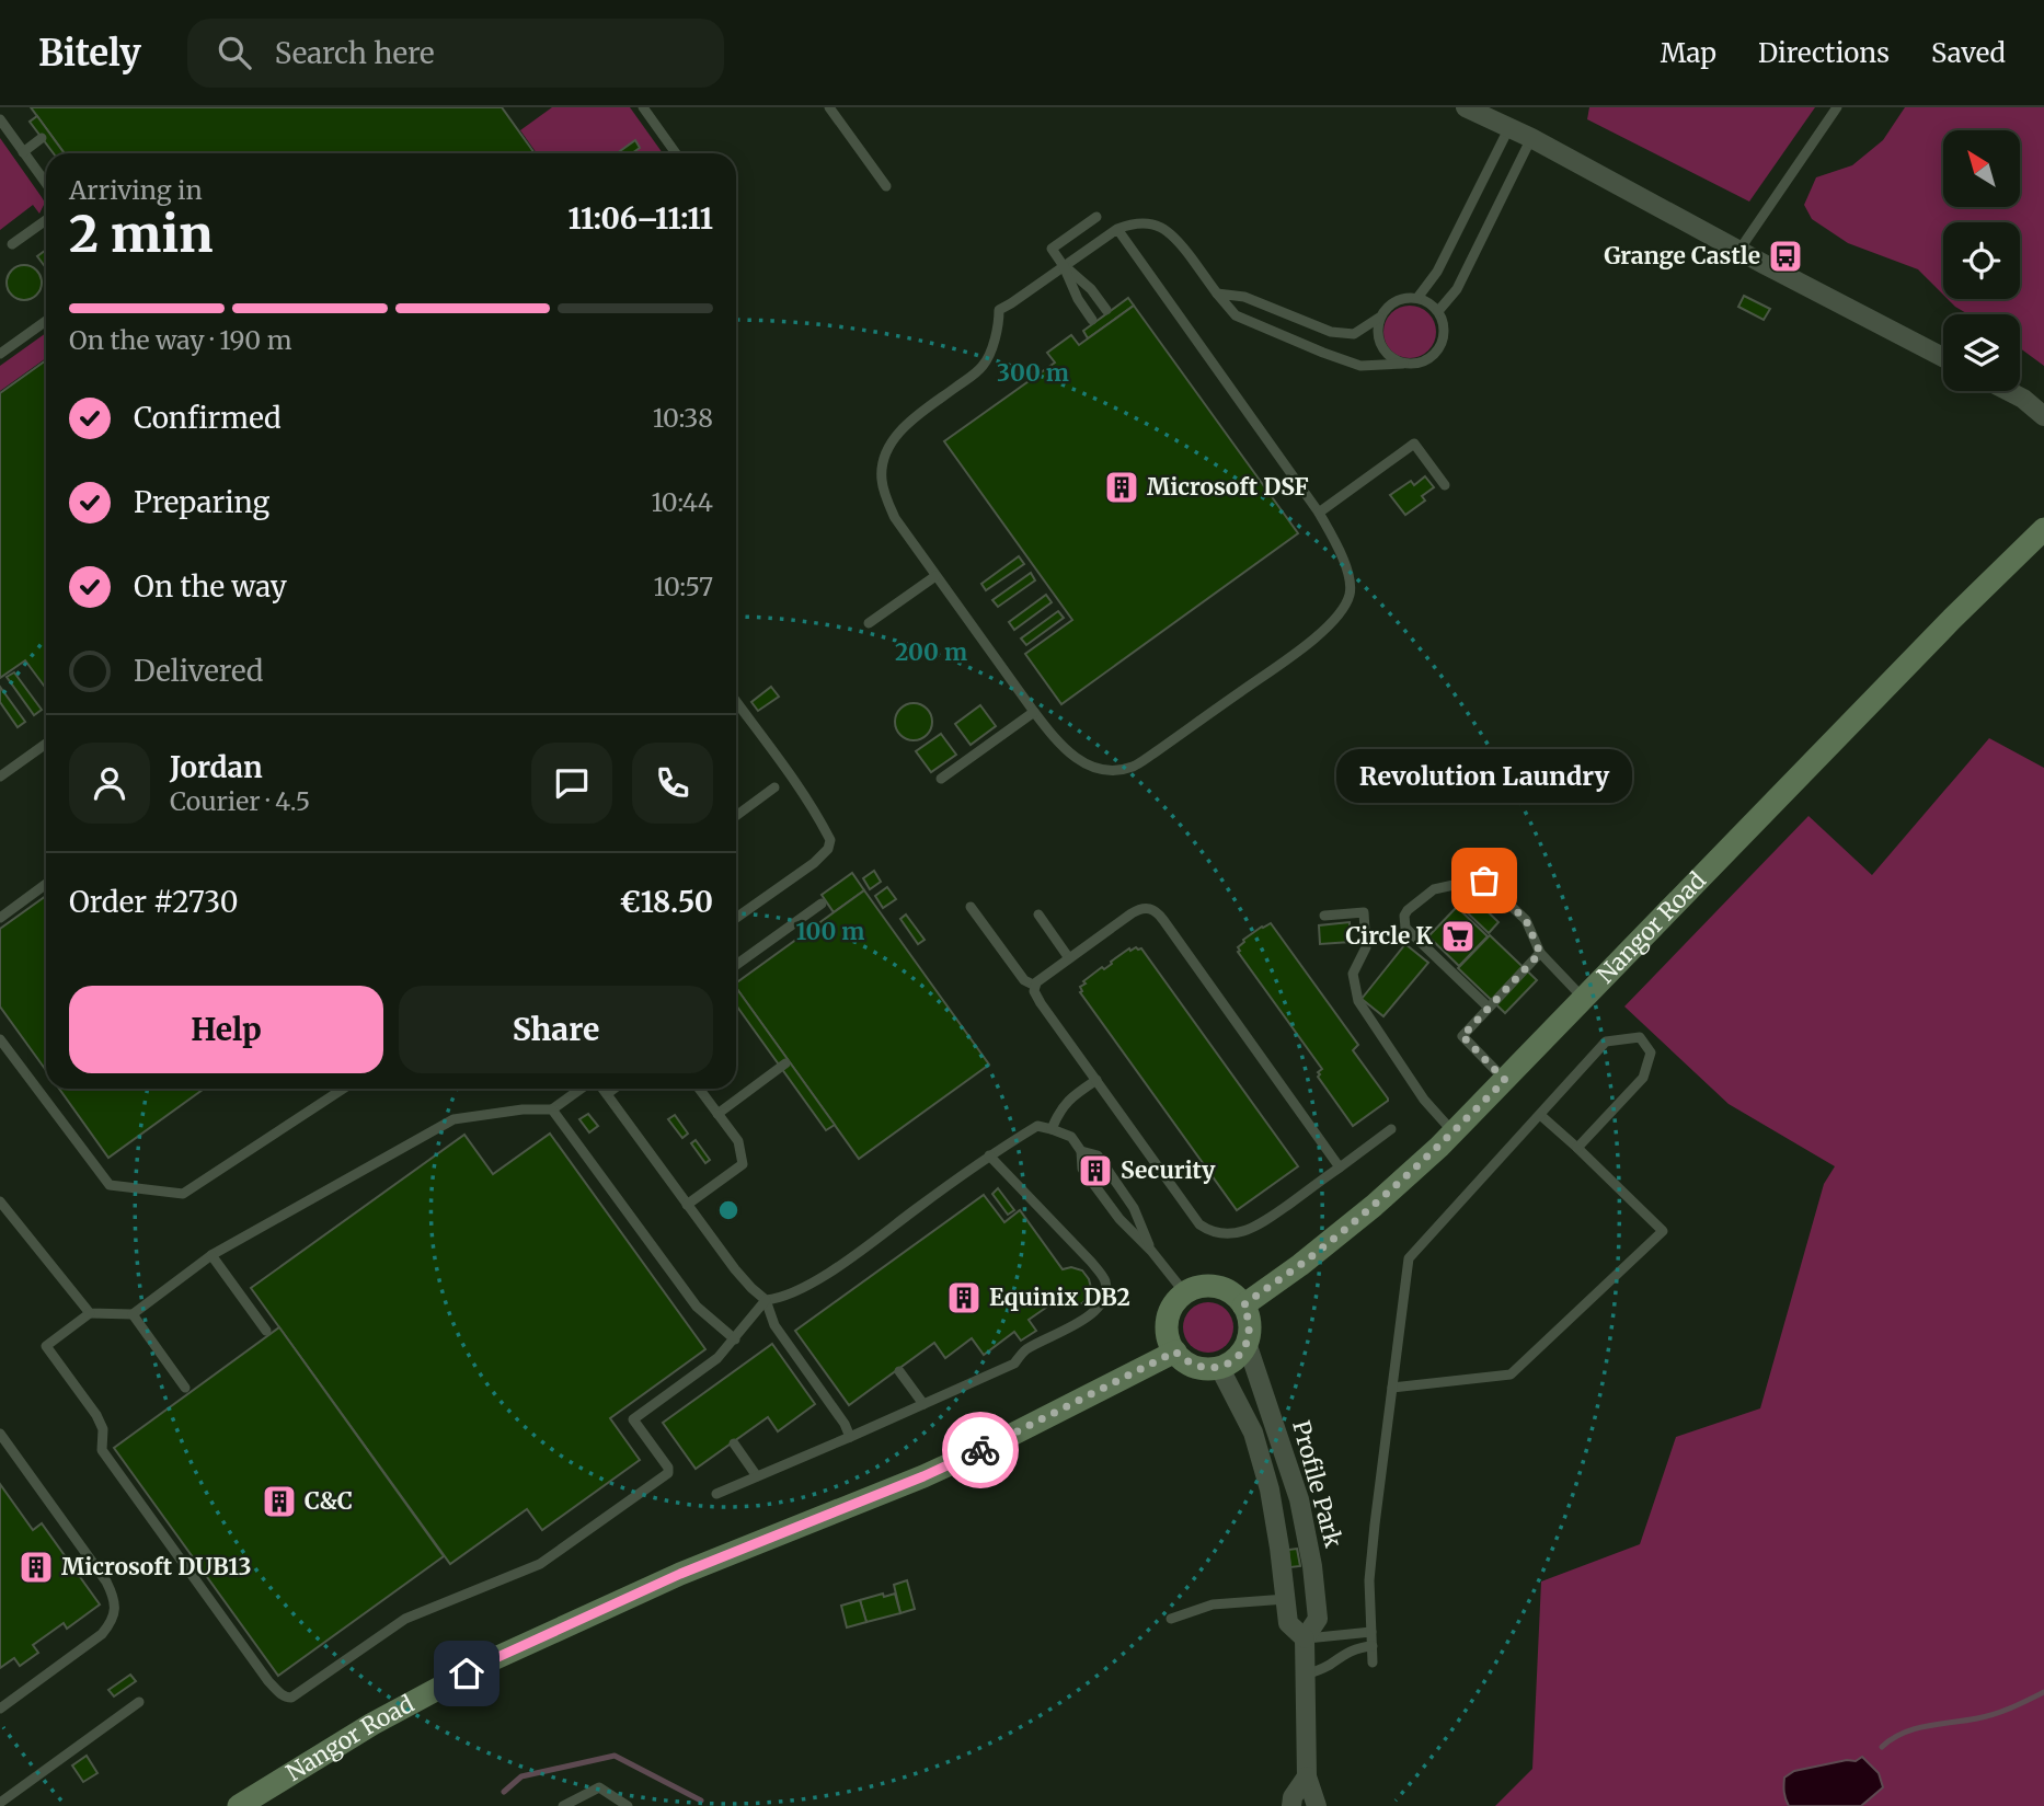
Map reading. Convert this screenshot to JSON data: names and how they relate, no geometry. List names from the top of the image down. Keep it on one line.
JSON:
{"streets":{"main road":["Nangor Road"],"street":["Profile Park"]},"crossings":[["Nangor Road","Profile Park"]],"places":{"bus stop":["Grange Castle"],"building":["Microsoft DSF","Security","Equinix DB2","C&C","Microsoft DUB13"],"other":["Revolution Laundry"],"supermarket":["Circle K"]},"north":"top left","page":{"header":"Bitely","search":"Search here","nav":["Map","Directions","Saved"],"heading":["2 min","Arriving in","11:06–11:11"],"panel":["Jordan","Courier · 4.5","Order #2730","€18.50"],"bar":"On the way · 190 m","list":[["Confirmed","10:38"],["Preparing","10:44"],["On the way","10:57"],"Delivered"],"bubble":"Revolution Laundry","buttons":["Help","Share"]},"rings":["300 m","200 m","100 m"]}
